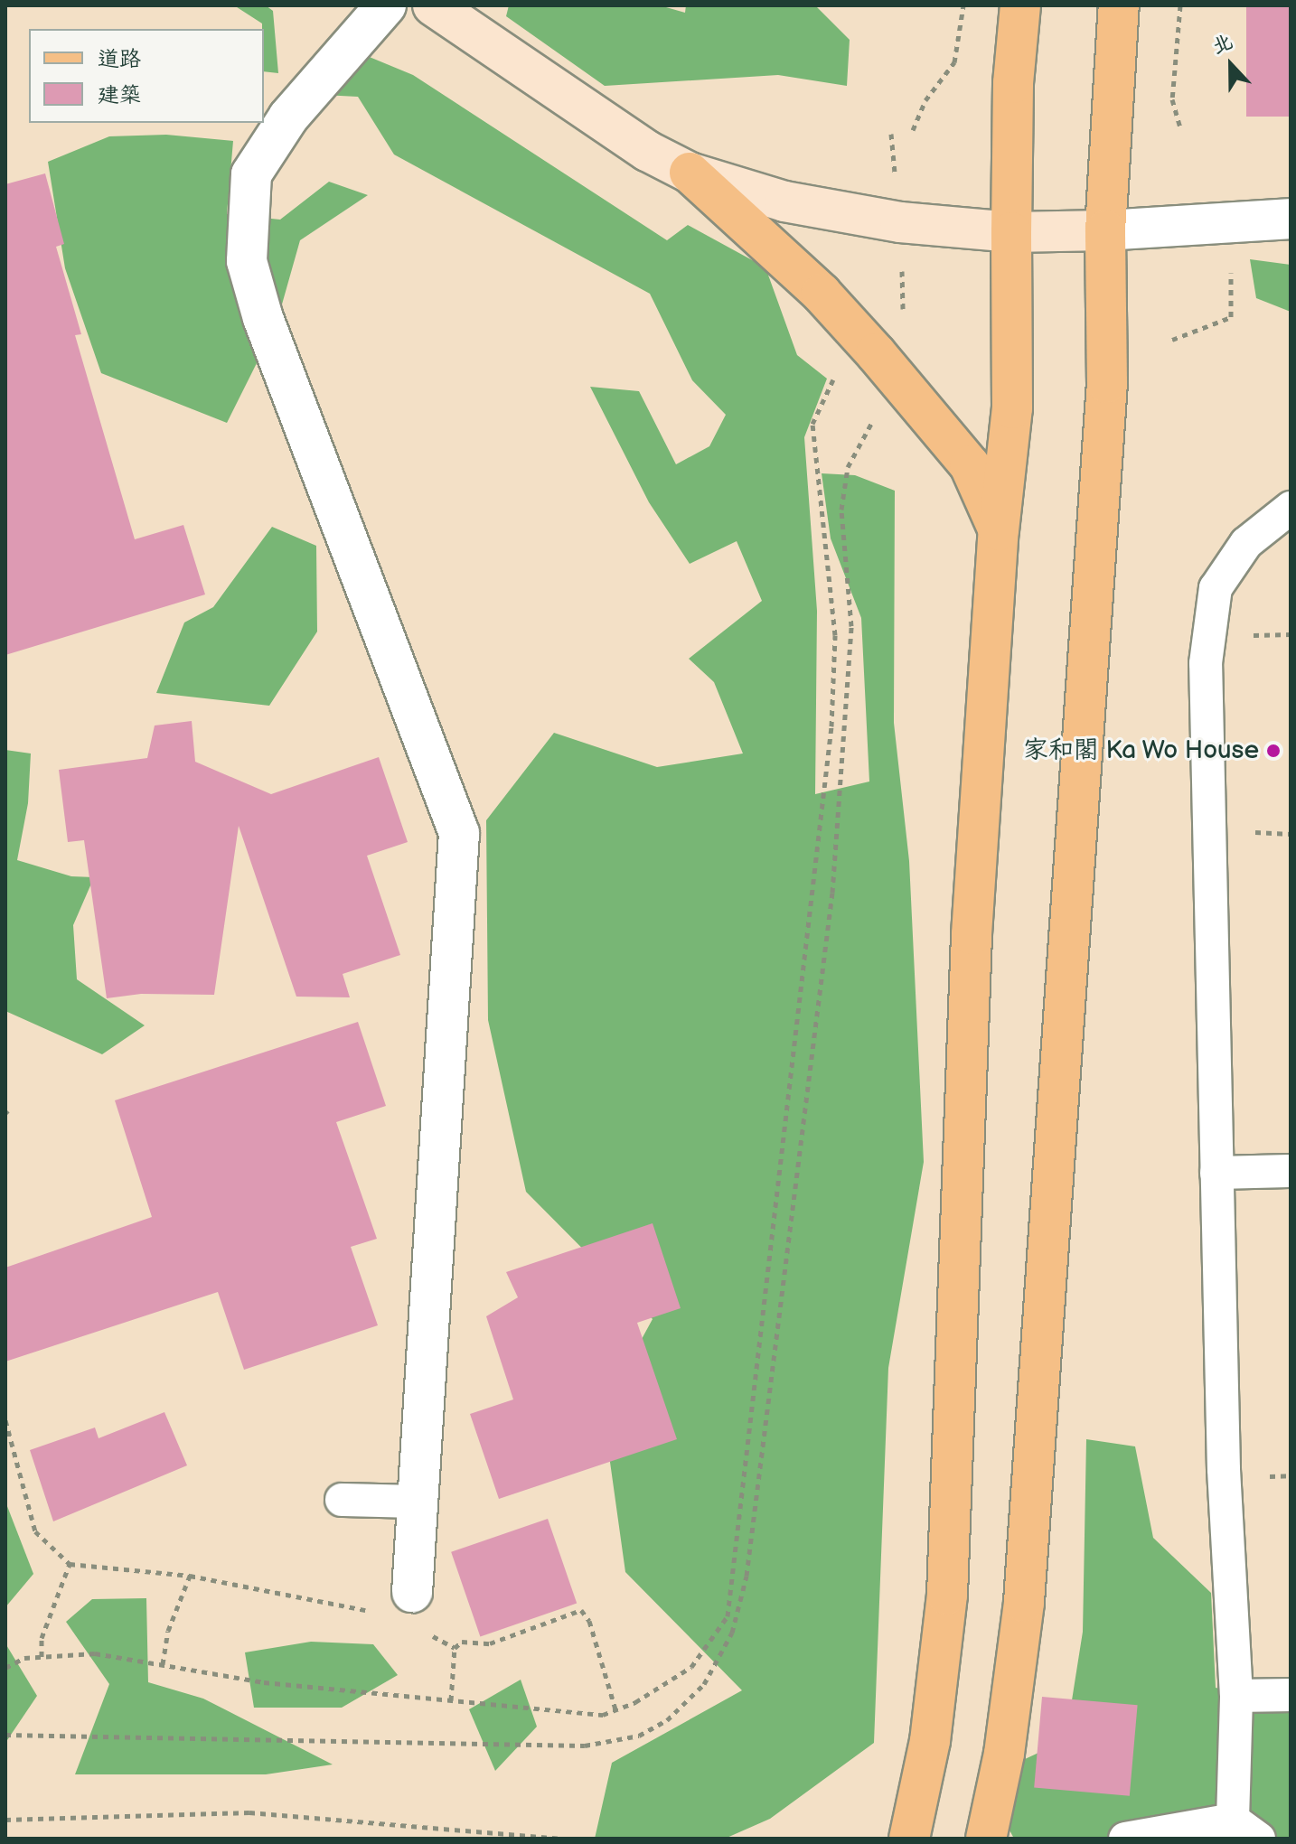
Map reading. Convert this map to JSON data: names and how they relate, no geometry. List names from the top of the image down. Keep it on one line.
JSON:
{"places":["家和閣 Ka Wo House"],"legend":["道路","建築"],"north":"top"}
